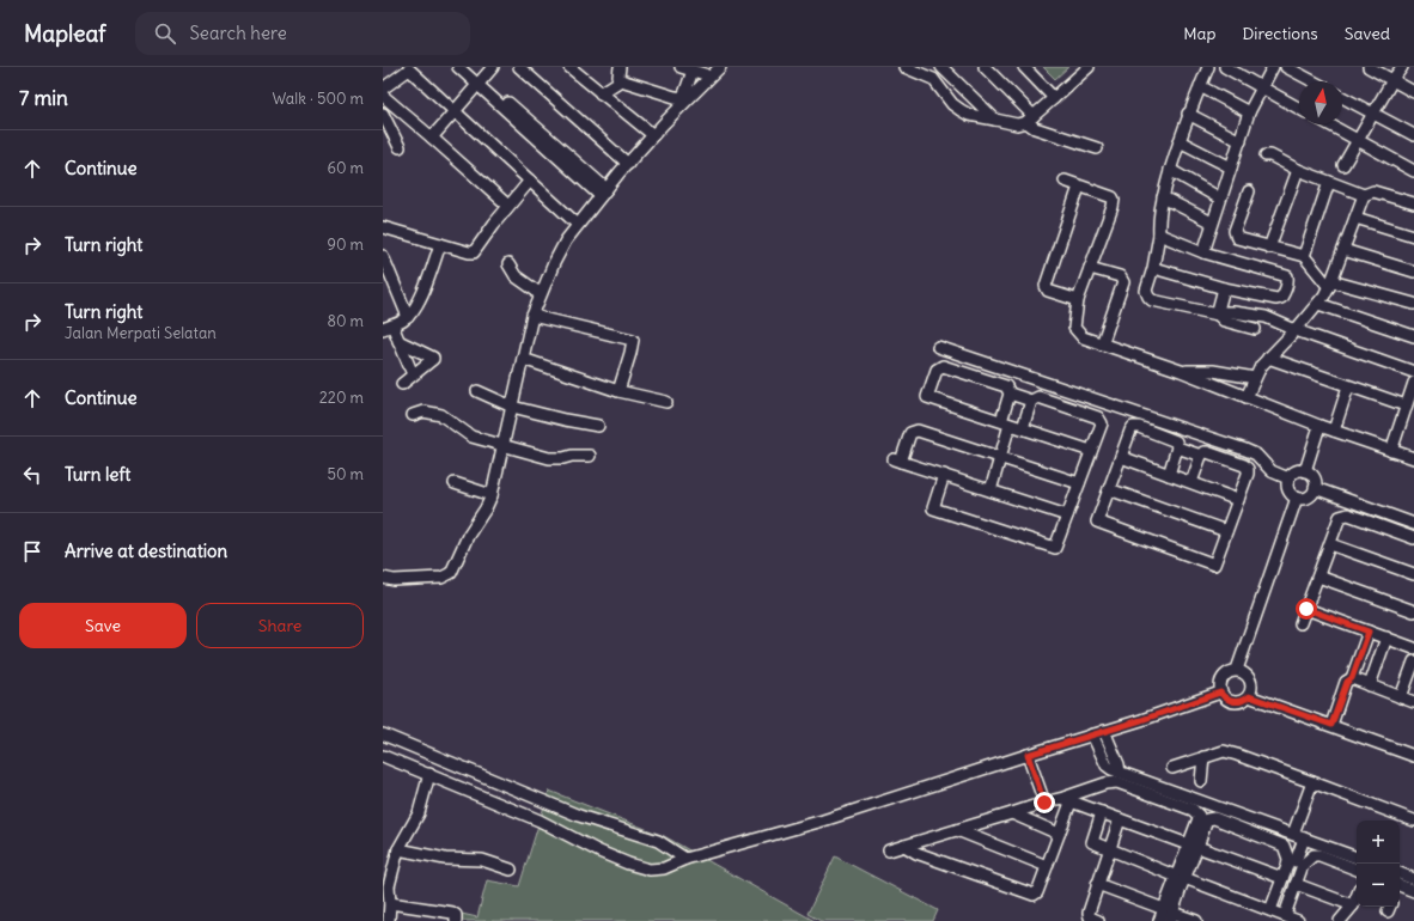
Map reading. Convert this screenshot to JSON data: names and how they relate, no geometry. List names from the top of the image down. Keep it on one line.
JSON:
{"north":"top","page":{"header":"Mapleaf","search":"Search here","nav":["Map","Directions","Saved"],"heading":["7 min","Walk · 500 m"],"list":[["Continue","60 m"],["Turn right","90 m"],["Turn right","Jalan Merpati Selatan","80 m"],["Continue","220 m"],["Turn left","50 m"],"Arrive at destination"],"buttons":["Save","Share"],"map_buttons":["+","−"]}}
